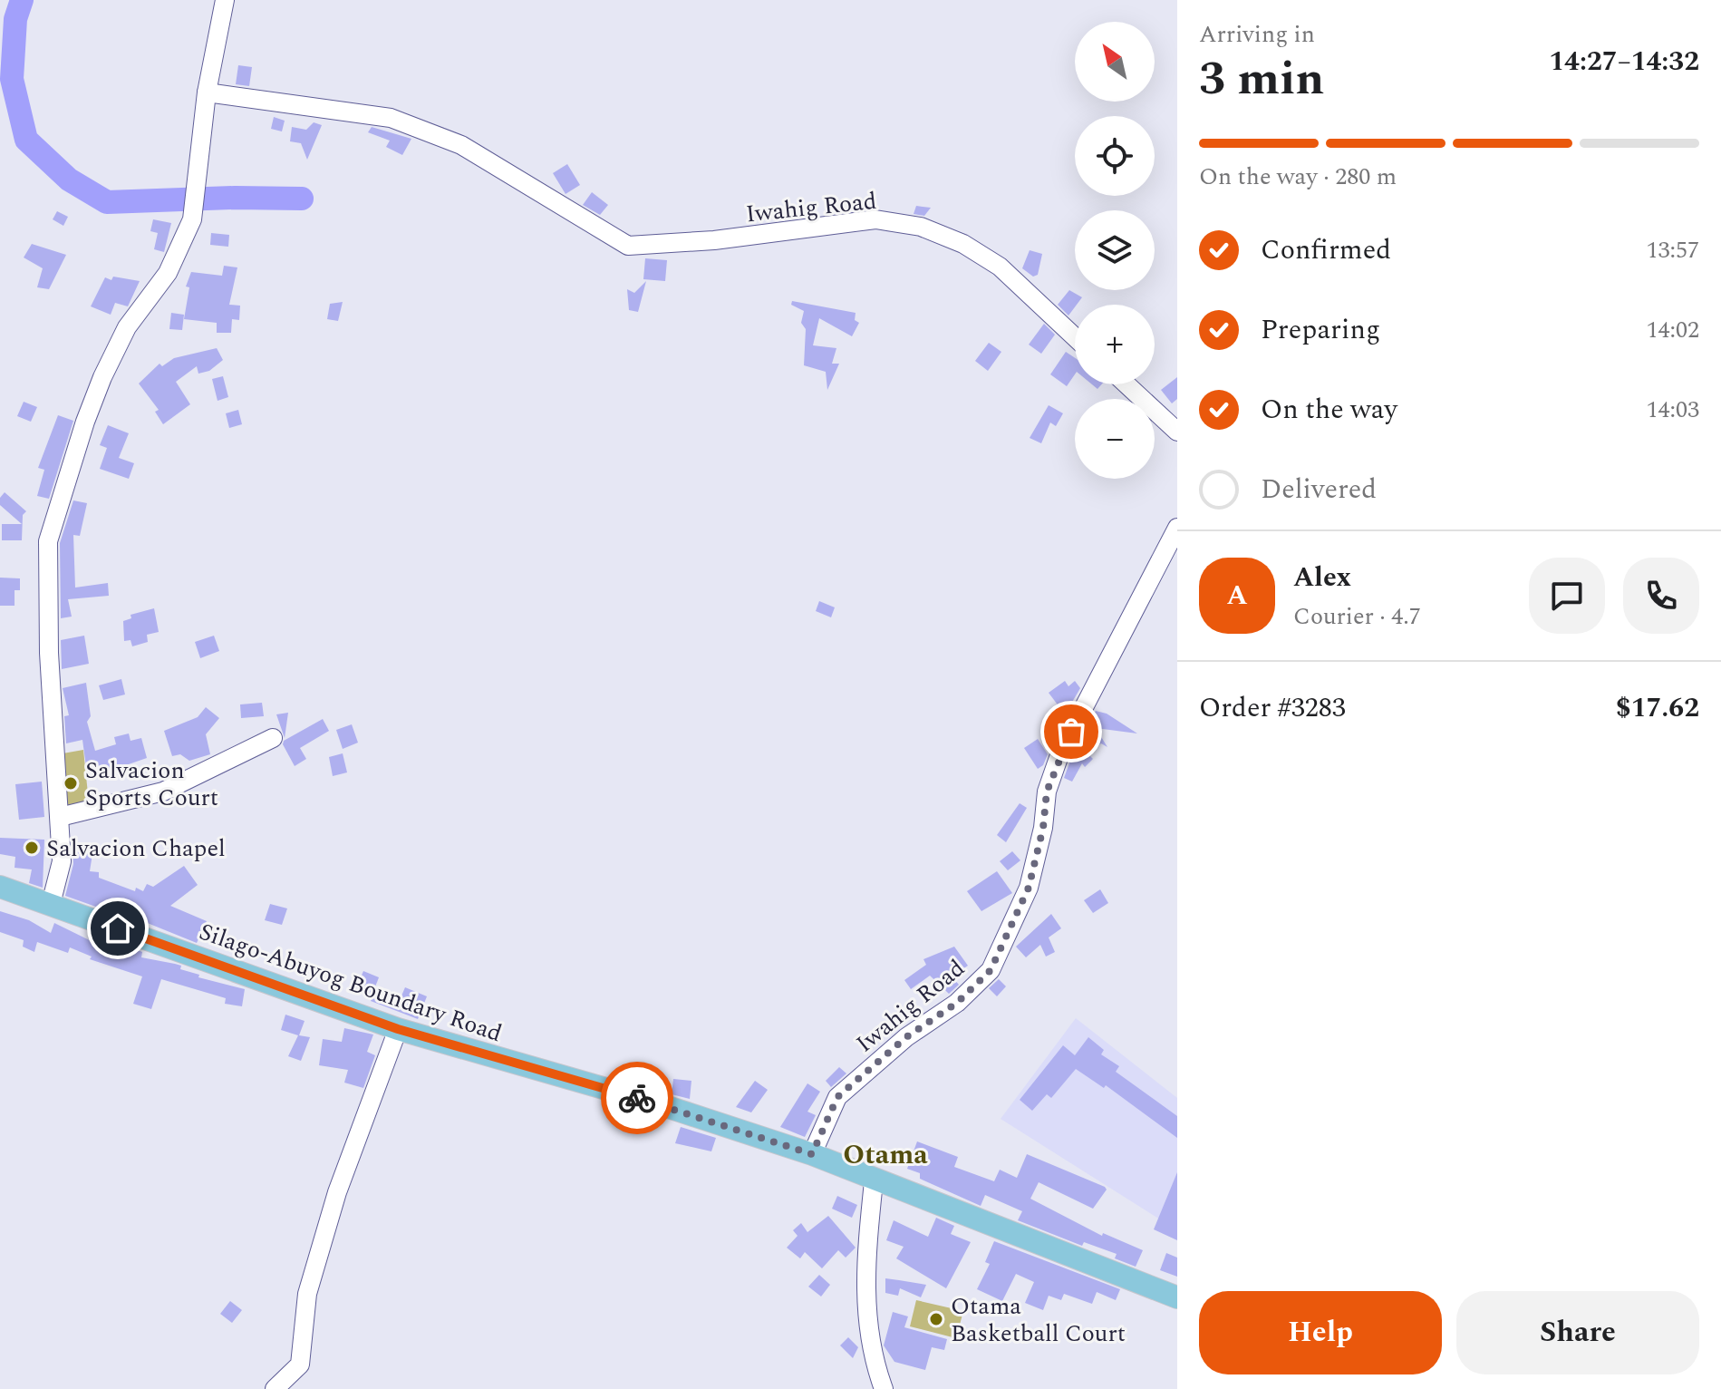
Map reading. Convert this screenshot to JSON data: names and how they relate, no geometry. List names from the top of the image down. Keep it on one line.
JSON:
{"streets":{"main road":["Silago-Abuyog Boundary Road"],"street":["Iwahig Road"]},"crossings":[["Iwahig Road","Silago-Abuyog Boundary Road"]],"districts":["Otama"],"places":["Salvacion Sports Court","Salvacion Chapel","Otama Basketball Court"],"north":"top left","page":{"heading":["3 min","Arriving in","14:27–14:32"],"panel":["Alex","Courier · 4.7","Order #3283","$17.62"],"map_buttons":["+","−"],"bar":"On the way · 280 m","list":[["Confirmed","13:57"],["Preparing","14:02"],["On the way","14:03"],"Delivered"],"round":"A","buttons":["Help","Share"]}}
